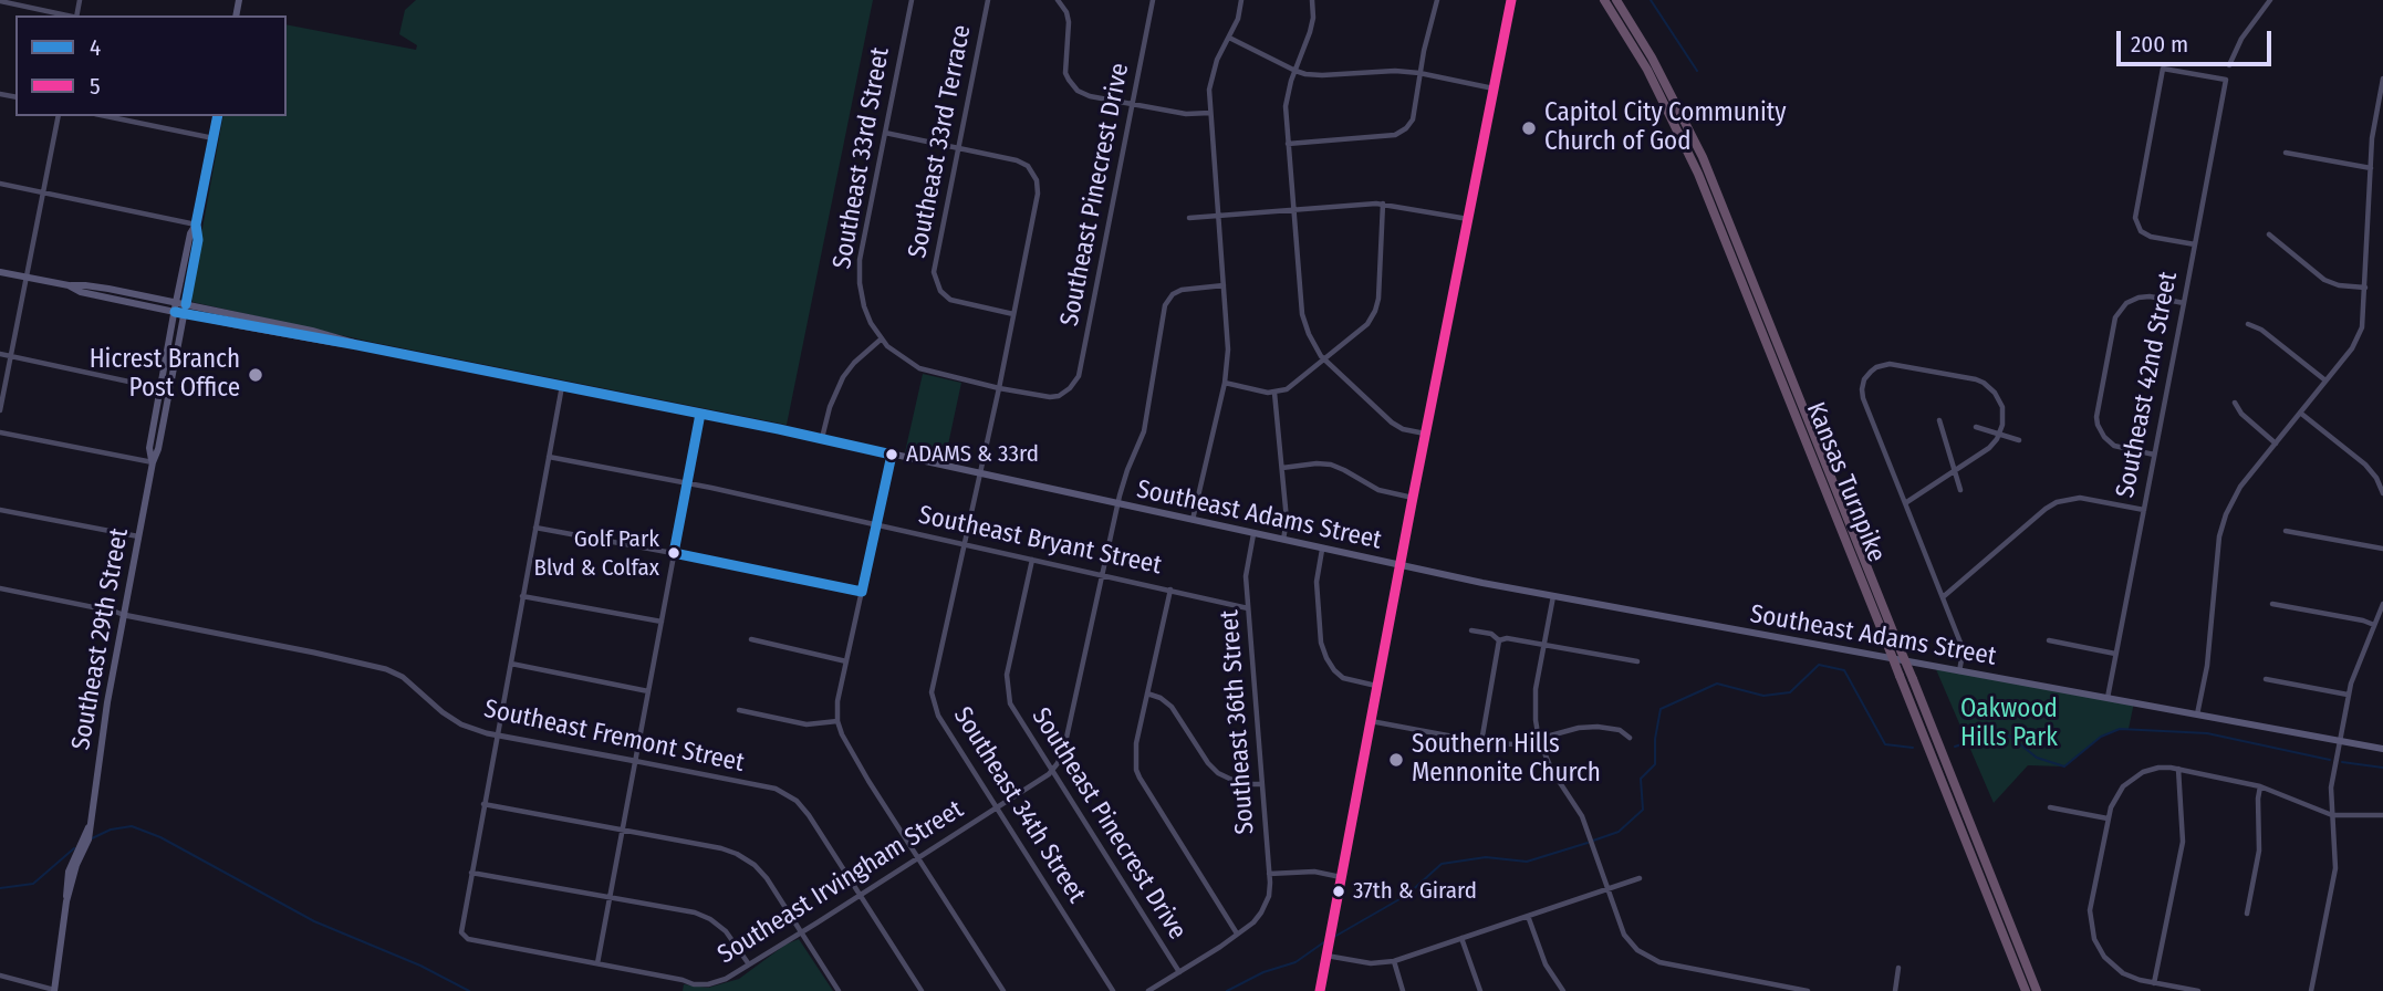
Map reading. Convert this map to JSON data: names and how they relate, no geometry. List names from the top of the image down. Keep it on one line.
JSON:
{"streets":{"highway":["Kansas Turnpike"],"main road":["Southeast Adams Street","Southeast 29th Street"],"street":["Southeast 33rd Terrace","Southeast 33rd Street","Southeast Pinecrest Drive","Southeast 42nd Street","Southeast Bryant Street","Southeast 36th Street","Southeast Fremont Street","Southeast 34th Street","Southeast Irvingham Street"]},"crossings":[["Southeast 33rd Terrace","Southeast 34th Street"],["Southeast Pinecrest Drive","Southeast Bryant Street"],["Southeast Pinecrest Drive","Southeast 34th Street"],["Southeast Pinecrest Drive","Southeast Irvingham Street"],["Southeast 42nd Street","Southeast Adams Street"],["Southeast Adams Street","Southeast 29th Street"],["Southeast Adams Street","Southeast 36th Street"],["Southeast Adams Street","Southeast 34th Street"],["Southeast Bryant Street","Southeast 36th Street"],["Southeast Bryant Street","Southeast 34th Street"],["Southeast 29th Street","Southeast Fremont Street"],["Southeast Fremont Street","Southeast Irvingham Street"],["Southeast 34th Street","Southeast Irvingham Street"]],"parks":["Oakwood Hills Park"],"places":["Capitol City Community Church of God","Hicrest Branch Post Office","ADAMS & 33rd","Golf Park Blvd & Colfax","Southern Hills Mennonite Church","37th & Girard"],"lines":["transit line 5","transit line 4"],"legend":["4","5"],"scale_bar":"200 m"}
